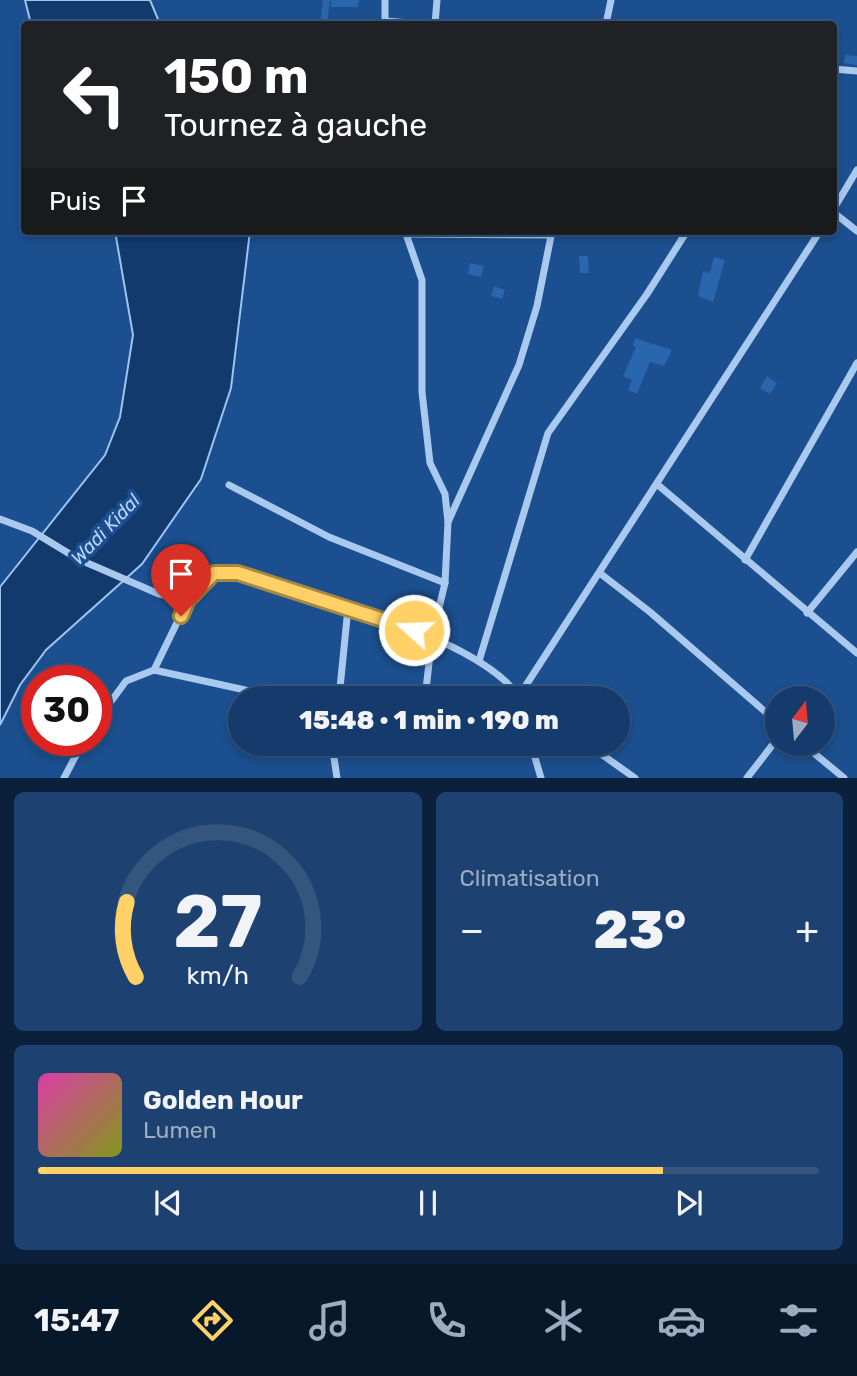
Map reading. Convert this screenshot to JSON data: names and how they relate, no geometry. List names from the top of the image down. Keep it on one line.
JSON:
{"water":["Wadi Kidal"],"north":"top","page":{"turn":["150 m","Tournez à gauche"],"then":"Puis","limit":"30","trip":"15:48 · 1 min · 190 m","tile":"Climatisation","heat":["−","23°","+"],"song":["Golden Hour","Lumen"],"tabs":"15:47","gauge":["27","km/h"]}}
